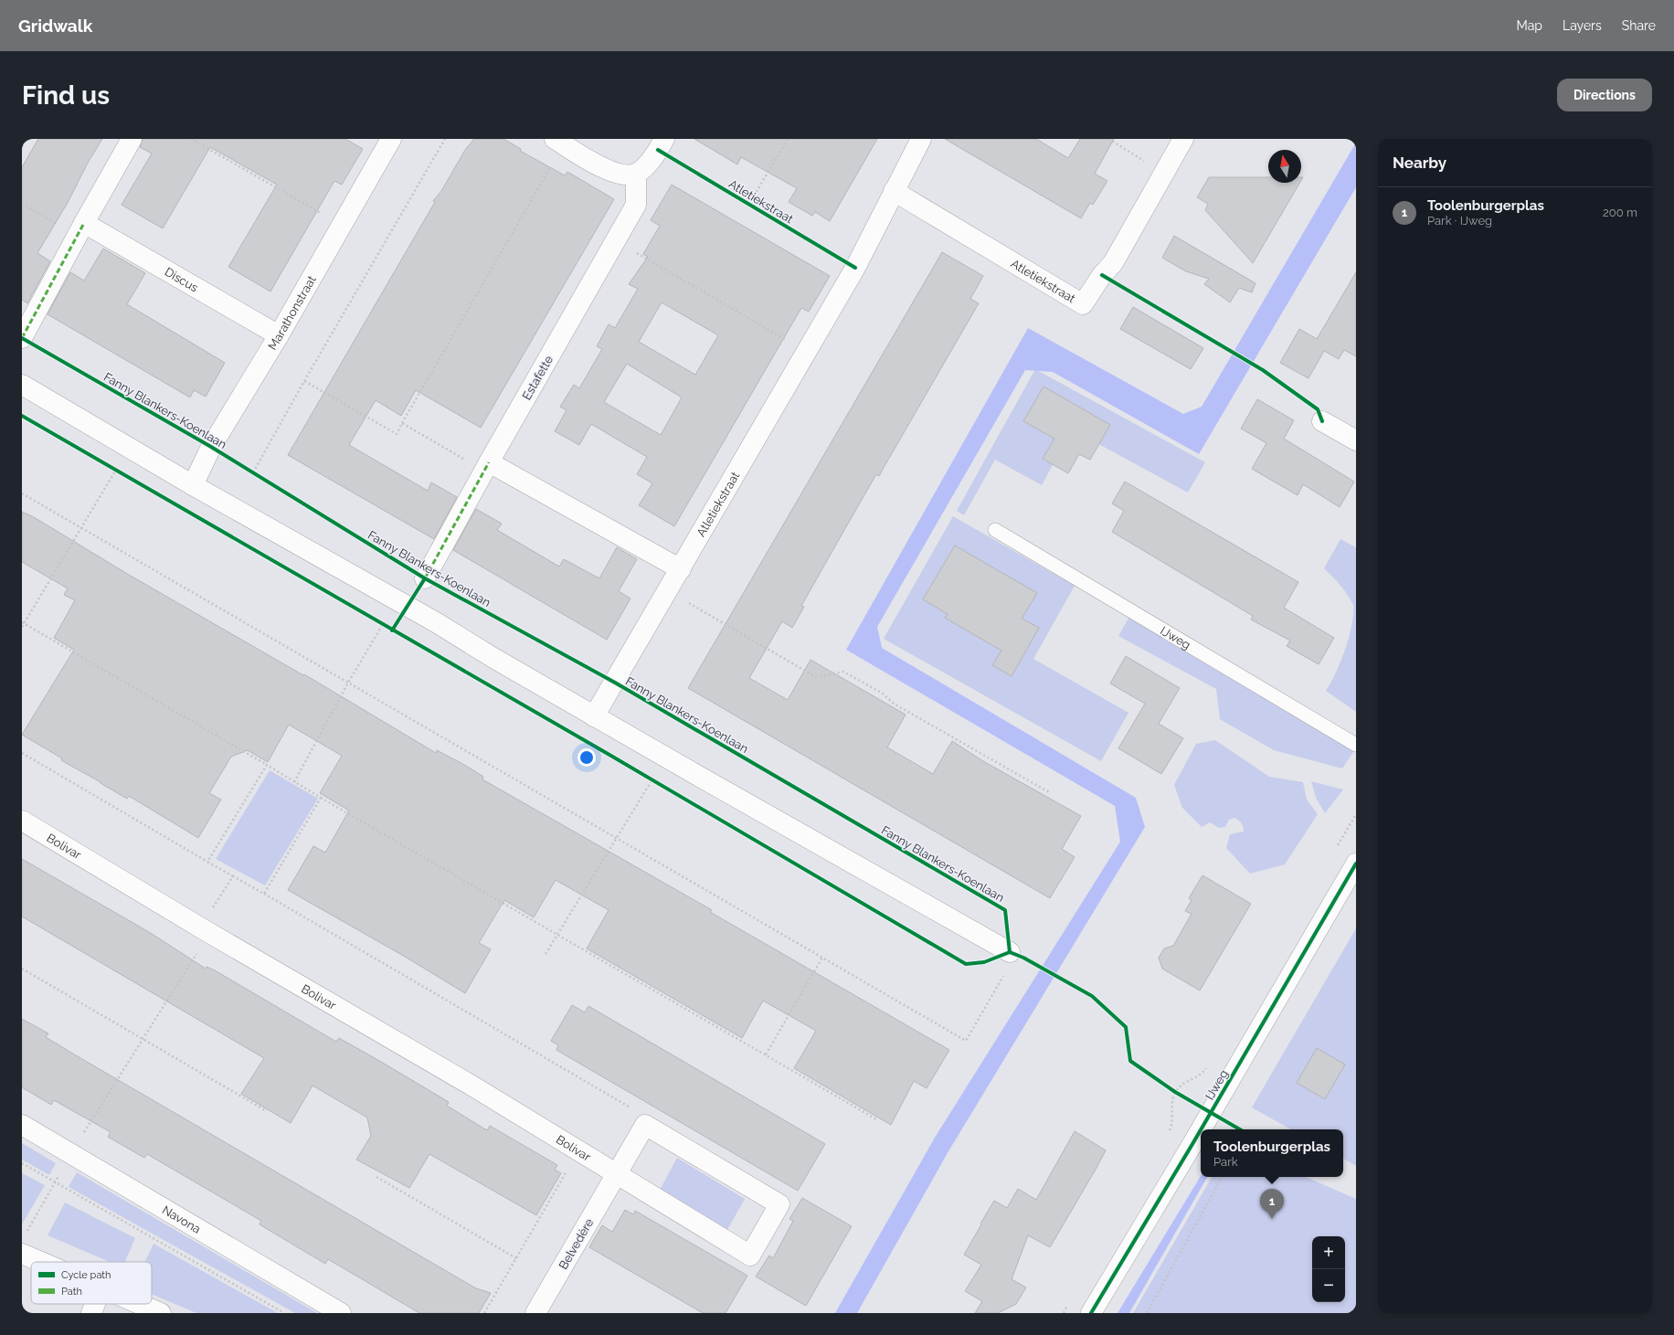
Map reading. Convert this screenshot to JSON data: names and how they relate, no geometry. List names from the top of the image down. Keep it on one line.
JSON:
{"streets":{"street":["Atletiekstraat","Discus","Marathonstraat","Estafette","IJweg","Bolivar","Navona","Belvedère"],"cycle path":["Fanny Blankers-Koenlaan"]},"crossings":[["Discus","Marathonstraat"],["Bolivar","Belvedère"]],"legend":["Cycle path","Path"],"north":"top","page":{"header":"Gridwalk","nav":["Map","Layers","Share"],"buttons":"Directions","title":"Find us","heading":"Nearby","list":[{"mark":"1","name":"Toolenburgerplas","note":"Park · IJweg","value":"200 m"}],"popup":["Toolenburgerplas","Park"],"pins":"1","map_buttons":["+","−"]}}
